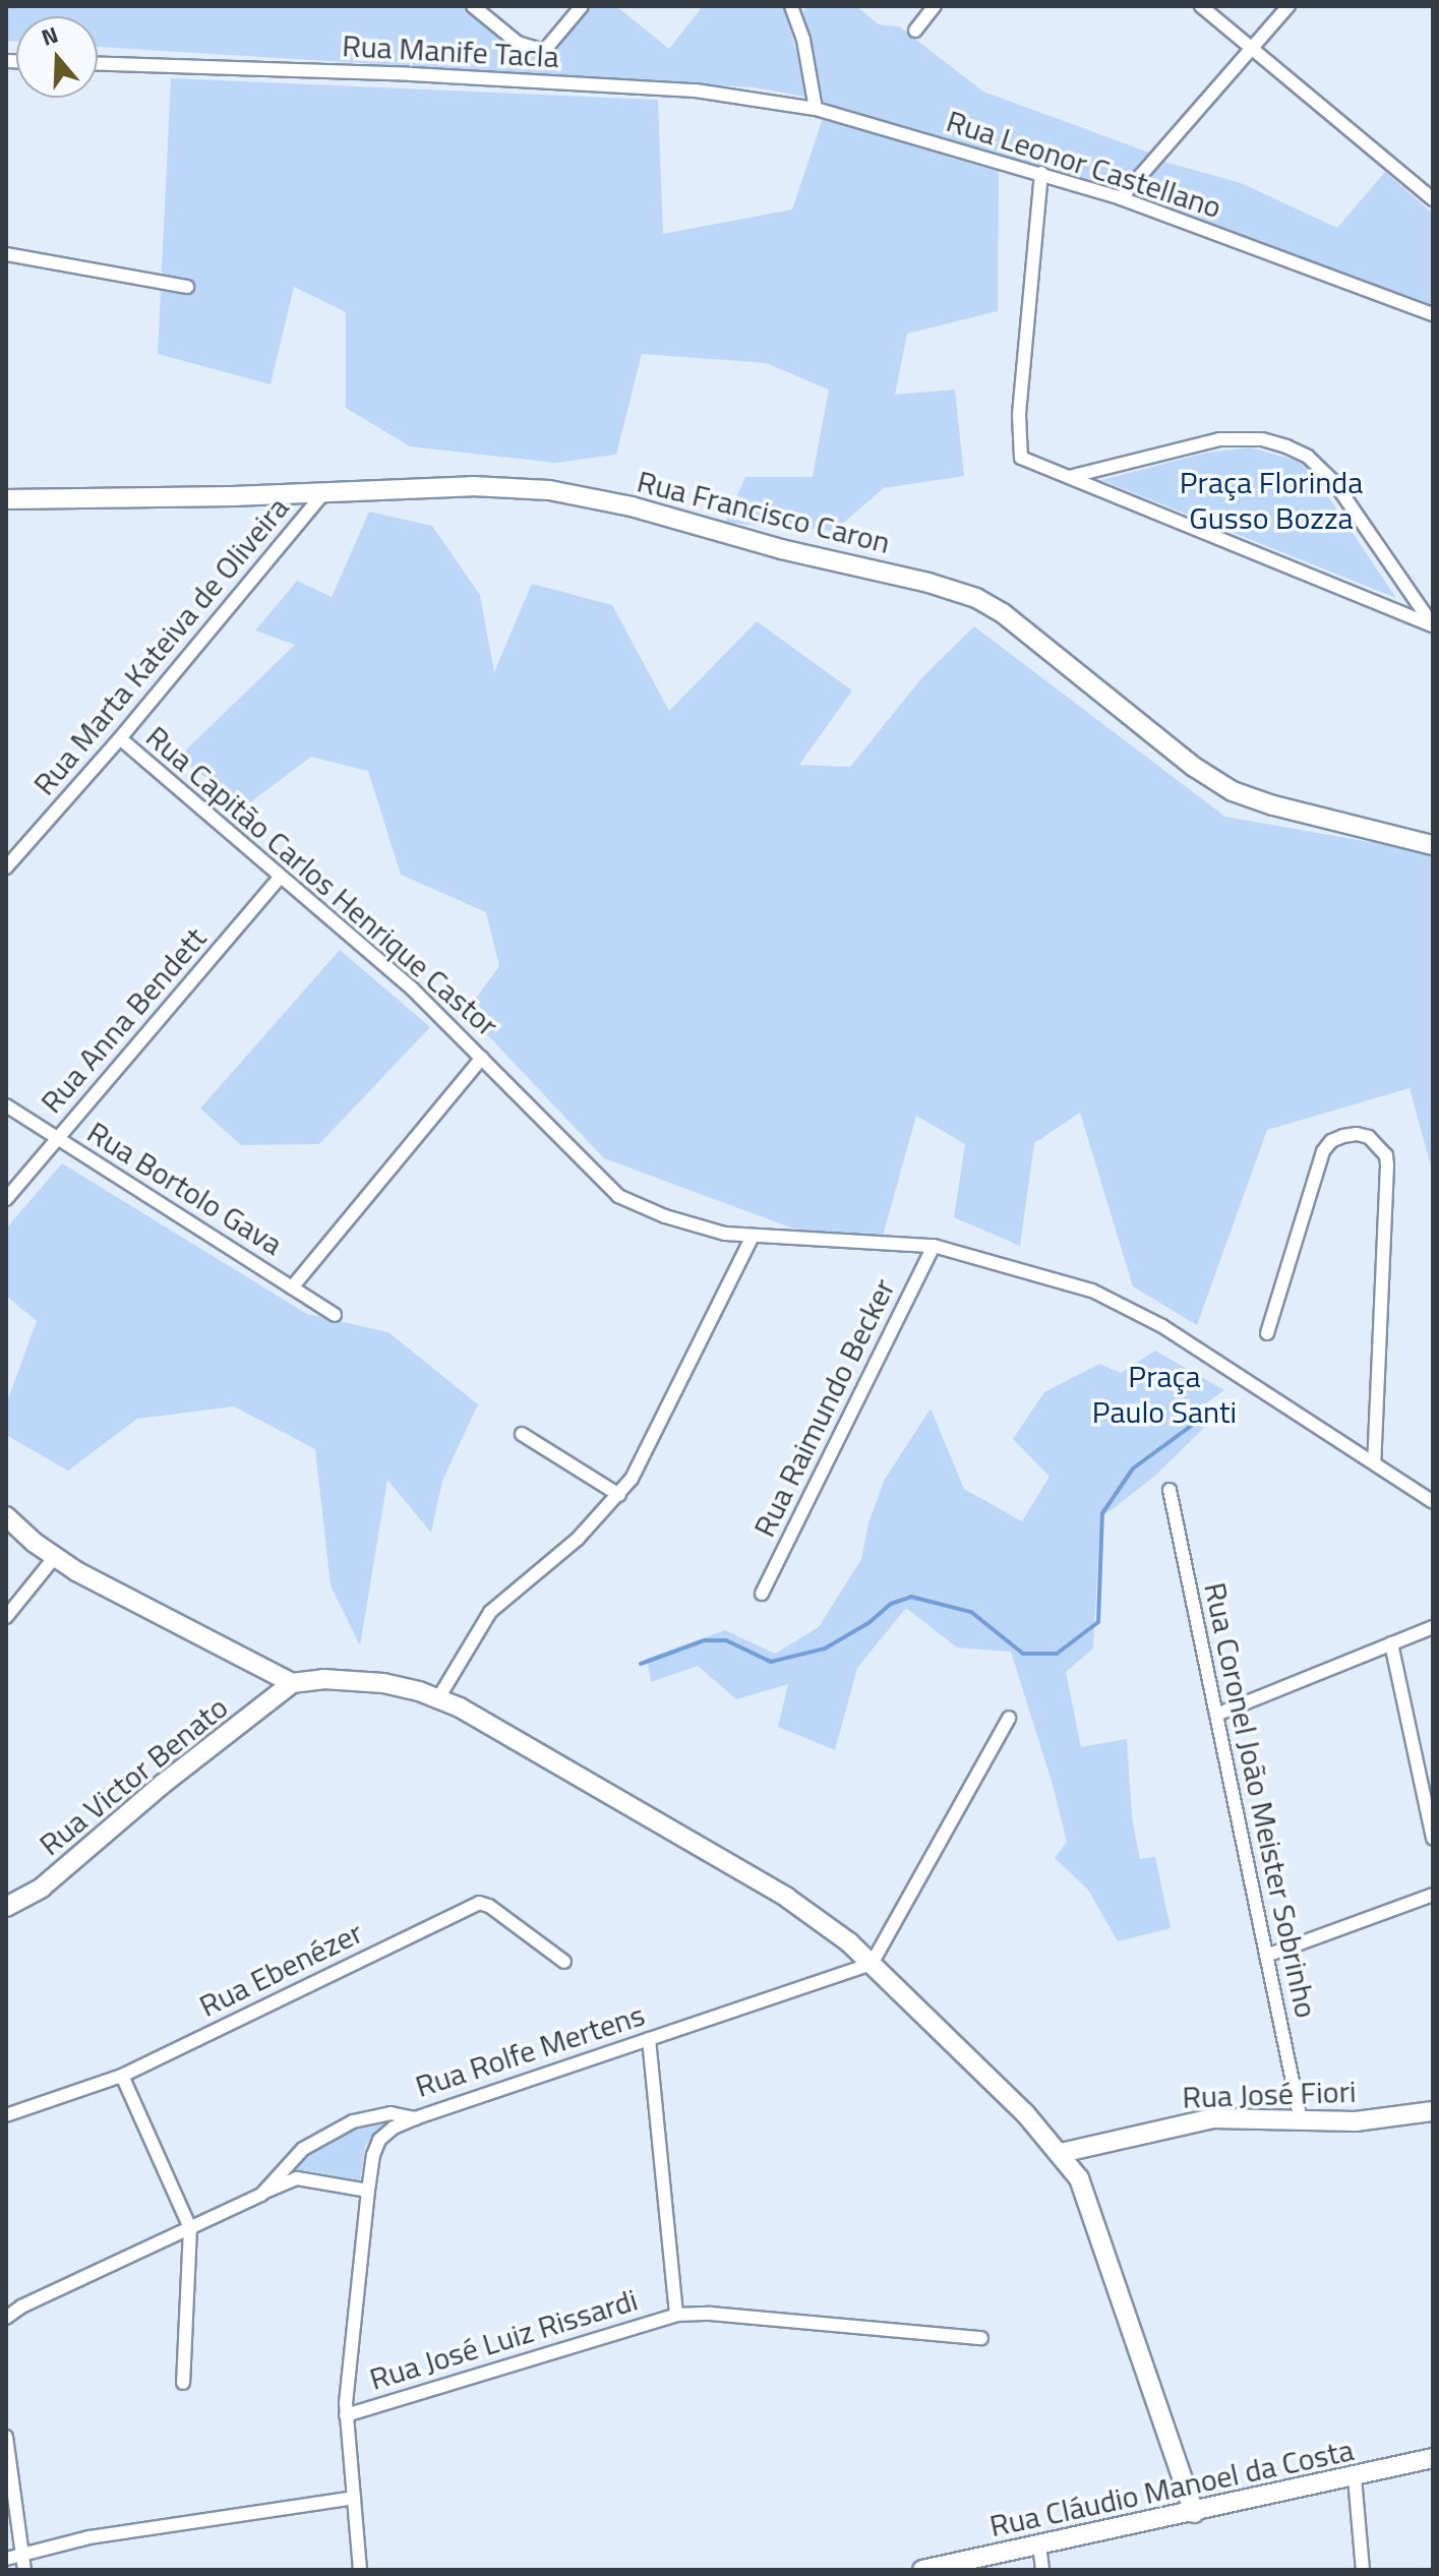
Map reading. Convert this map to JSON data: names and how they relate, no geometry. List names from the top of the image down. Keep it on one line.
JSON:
{"streets":{"street":["Rua Manife Tacla","Rua Leonor Castellano","Rua Francisco Caron","Rua Marta Kateiva de Oliveira","Rua Capitão Carlos Henrique Castor","Rua Anna Bendett","Rua Bortolo Gava","Rua Raimundo Becker","Rua Victor Benato","Rua Coronel João Meister Sobrinho","Rua Ebenézer","Rua Rolfe Mertens","Rua José Fiori","Rua José Luiz Rissardi","Rua Cláudio Manoel da Costa"]},"crossings":[["Rua Manife Tacla","Rua Leonor Castellano"],["Rua Francisco Caron","Rua Marta Kateiva de Oliveira"],["Rua Marta Kateiva de Oliveira","Rua Capitão Carlos Henrique Castor"],["Rua Capitão Carlos Henrique Castor","Rua Anna Bendett"],["Rua Capitão Carlos Henrique Castor","Rua Raimundo Becker"],["Rua Anna Bendett","Rua Bortolo Gava"],["Rua Coronel João Meister Sobrinho","Rua José Fiori"]],"parks":["Praça Florinda Gusso Bozza","Praça Paulo Santi"],"north":"top"}
